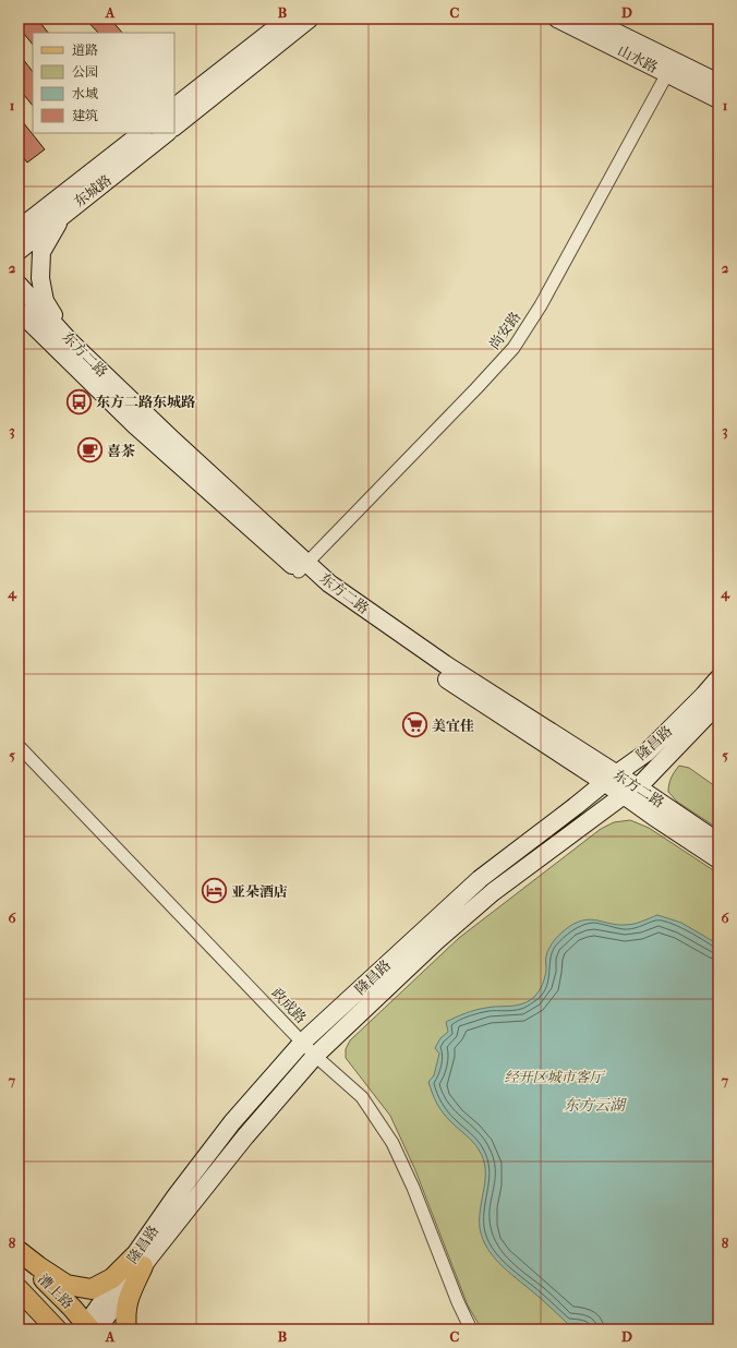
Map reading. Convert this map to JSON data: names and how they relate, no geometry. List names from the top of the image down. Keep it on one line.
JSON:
{"streets":{"main road":["漕上路"],"street":["山水路","东城路","尚安路","东方二路","隆昌路","政成路"]},"crossings":[["山水路","尚安路"],["尚安路","东方二路"],["东方二路","隆昌路"],["隆昌路","政成路"],["隆昌路","漕上路"]],"water":["东方云湖"],"parks":["经开区城市客厅"],"places":{"bus stop":["东方二路东城路"],"cafe":["喜茶"],"supermarket":["美宜佳"],"hotel":["亚朵酒店"]},"legend":["道路","公园","水域","建筑"],"grid":{"columns":["A","B","C","D"],"rows":["1","2","3","4","5","6","7","8"]}}
